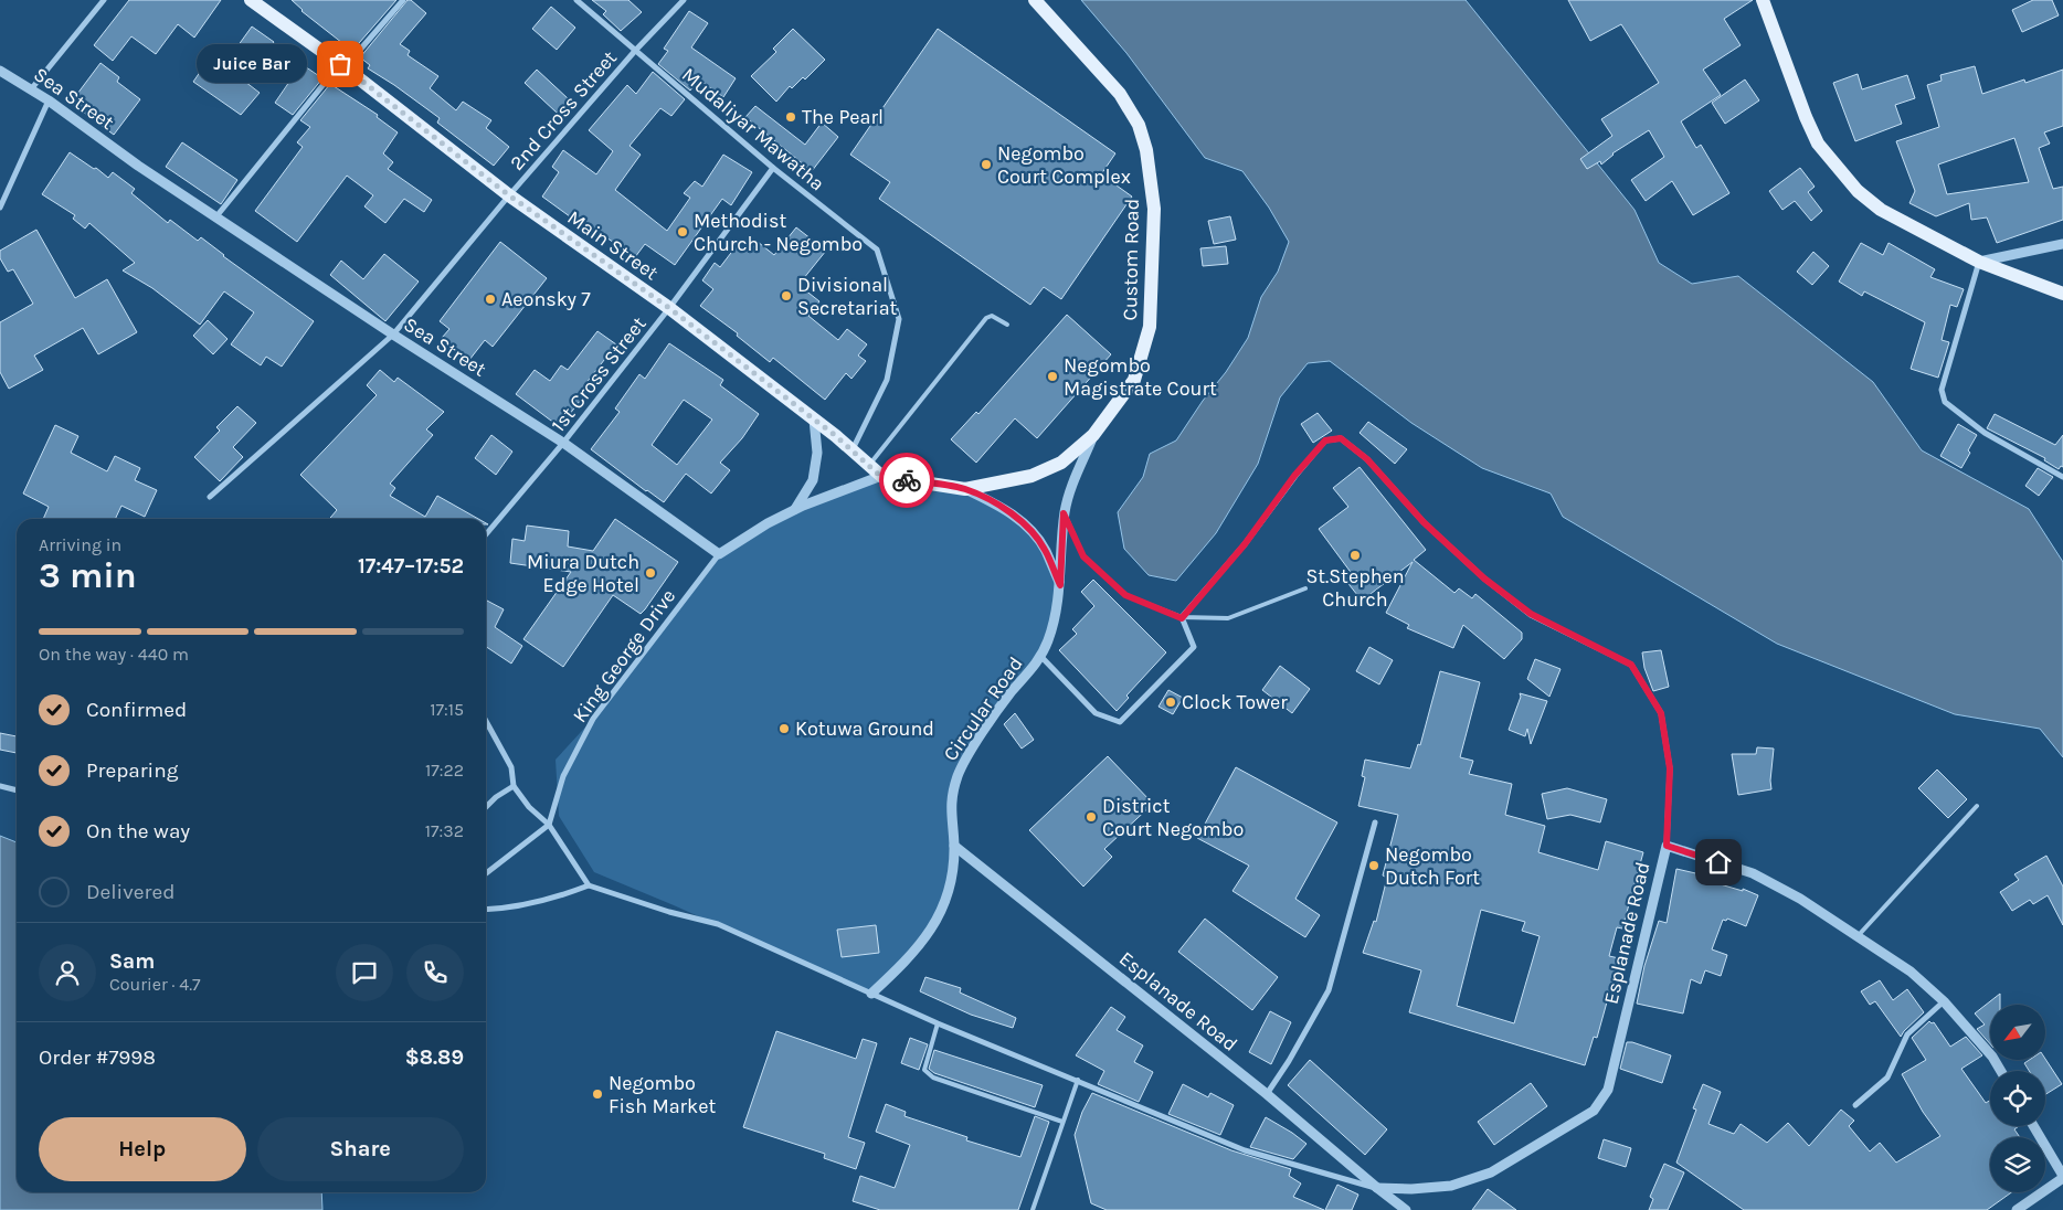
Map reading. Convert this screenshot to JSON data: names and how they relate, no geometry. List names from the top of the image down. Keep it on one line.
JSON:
{"streets":{"main road":["Main Street","Custom Road"],"street":["Sea Street","2nd Cross Street","Mudaliyar Mawatha","1st Cross Street","King George Drive","Circular Road","Esplanade Road"]},"crossings":[["Sea Street","2nd Cross Street"],["Sea Street","1st Cross Street"],["Sea Street","King George Drive"],["2nd Cross Street","Mudaliyar Mawatha"],["2nd Cross Street","Main Street"],["Mudaliyar Mawatha","Main Street"],["Mudaliyar Mawatha","1st Cross Street"],["Main Street","1st Cross Street"],["Custom Road","Circular Road"],["Circular Road","Esplanade Road"]],"places":["Juice Bar","The Pearl","Negombo Court Complex","Methodist Church - Negombo","Divisional Secretariat","Aeonsky 7","Negombo Magistrate Court","St.Stephen Church","Miura Dutch Edge Hotel","Clock Tower","Kotuwa Ground","District Court Negombo","Negombo Dutch Fort","Negombo Fish Market"],"north":"bottom left","page":{"bubble":"Juice Bar","heading":["3 min","Arriving in","17:47–17:52"],"panel":["Sam","Courier · 4.7","Order #7998","$8.89"],"bar":"On the way · 440 m","list":[["Confirmed","17:15"],["Preparing","17:22"],["On the way","17:32"],"Delivered"],"buttons":["Help","Share"]}}
